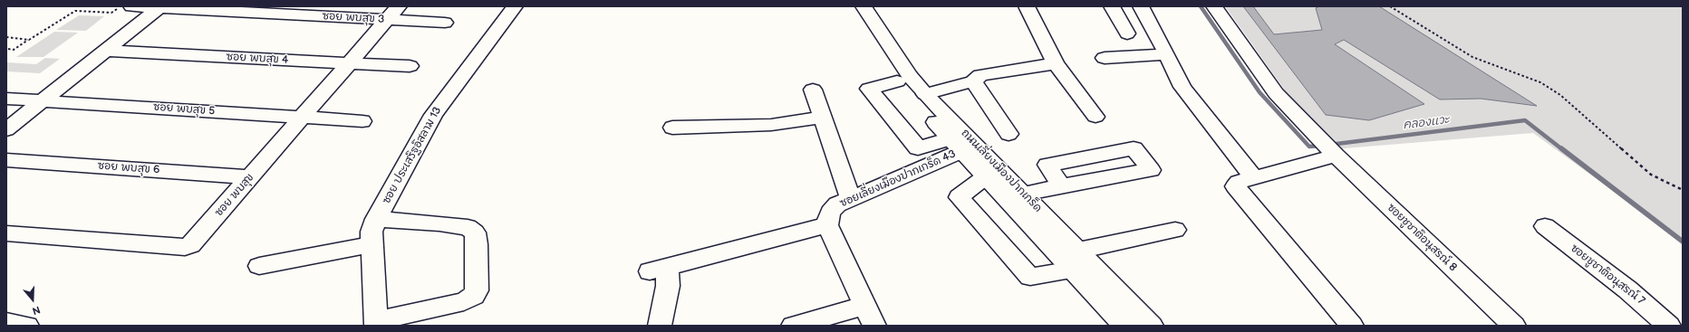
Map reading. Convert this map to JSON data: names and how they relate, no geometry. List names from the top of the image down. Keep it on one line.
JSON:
{"streets":{"street":["ซอย พบสุข 3","ซอย พบสุข 4","ซอย พบสุข 5","ซอย ประเสริฐอิสลาม 13","ซอย พบสุข 6","ถนนเลี่ยงเมืองปากเกร็ด","ซอยเลี่ยงเมืองปากเกร็ด 43","ซอย พบสุข","ซอยชูชาติอนุสรณ์ 8","ซอยชูชาติอนุสรณ์ 7"]},"crossings":[["ซอย พบสุข 3","ซอย พบสุข"],["ซอย พบสุข 4","ซอย พบสุข"],["ซอย พบสุข 5","ซอย พบสุข"],["ซอย พบสุข 6","ซอย พบสุข"],["ถนนเลี่ยงเมืองปากเกร็ด","ซอยเลี่ยงเมืองปากเกร็ด 43"]],"water":["คลองแวะ"],"north":"bottom"}
